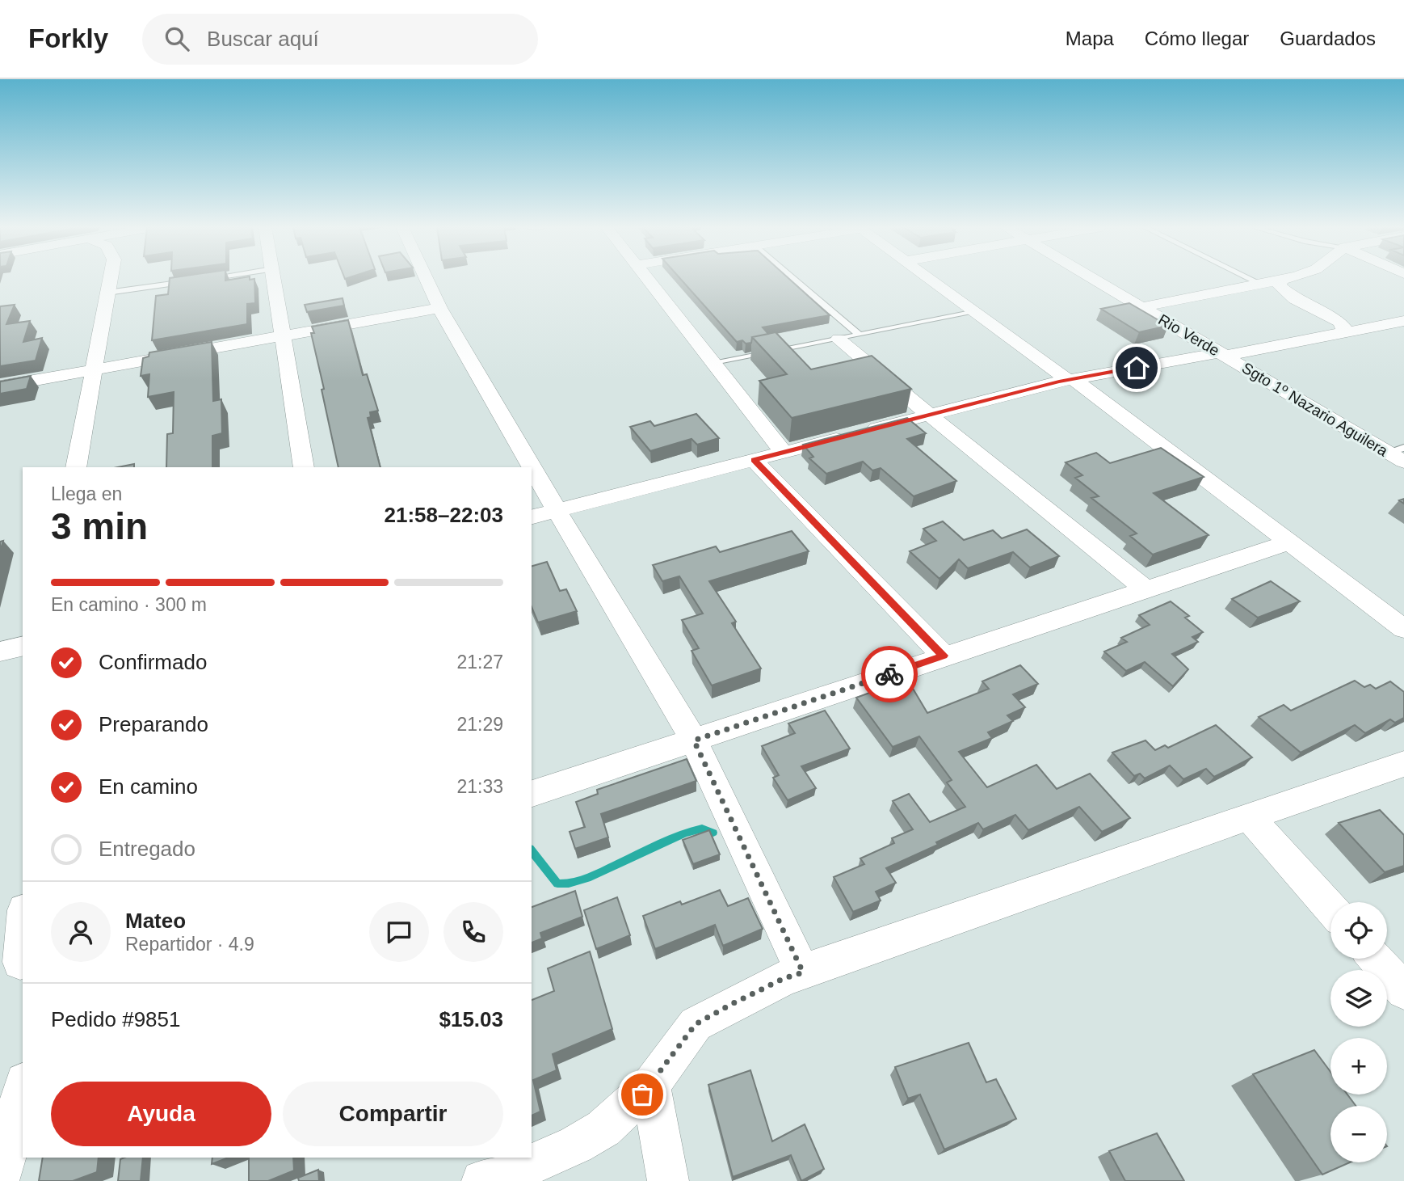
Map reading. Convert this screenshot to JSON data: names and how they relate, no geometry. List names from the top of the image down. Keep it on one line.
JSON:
{"streets":{"street":["Rio Verde","Sgto 1º Nazario Aguilera"]},"crossings":[["Rio Verde","Sgto 1º Nazario Aguilera"]],"page":{"header":"Forkly","search":"Buscar aquí","nav":["Mapa","Cómo llegar","Guardados"],"heading":["3 min","Llega en","21:58–22:03"],"panel":["Mateo","Repartidor · 4.9","Pedido #9851","$15.03"],"bar":"En camino · 300 m","list":[["Confirmado","21:27"],["Preparando","21:29"],["En camino","21:33"],"Entregado"],"map_buttons":["+","−"],"buttons":["Ayuda","Compartir"]}}
